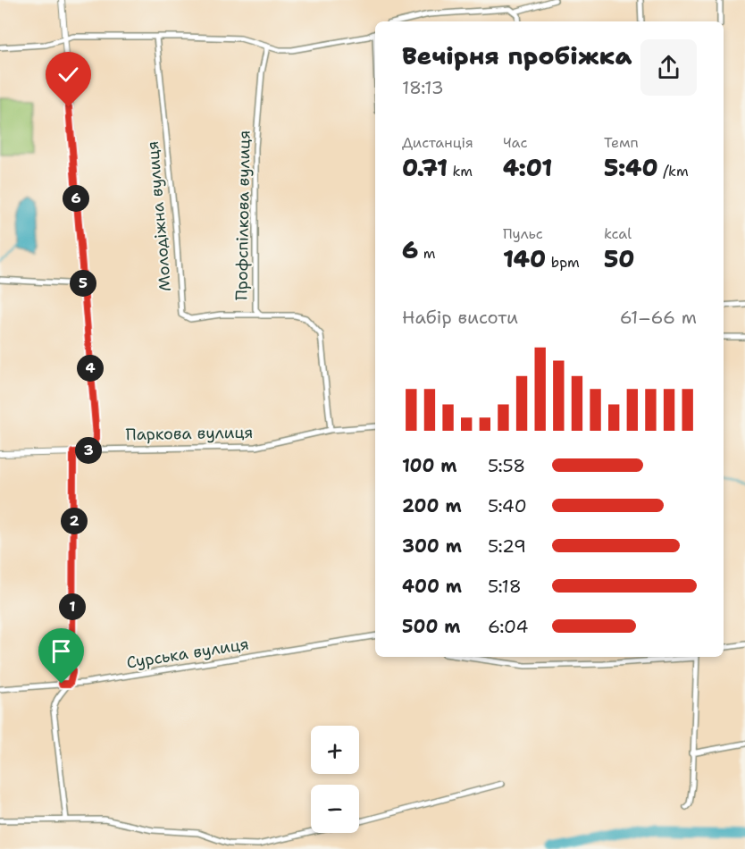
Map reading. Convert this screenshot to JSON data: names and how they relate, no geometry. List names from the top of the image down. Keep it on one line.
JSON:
{"streets":{"street":["Профспілкова вулиця","Молодіжна вулиця","Паркова вулиця","Сурська вулиця"]},"crossings":[["Профспілкова вулиця","Молодіжна вулиця"],["Профспілкова вулиця","Паркова вулиця"]],"page":{"heading":["Вечірня пробіжка","18:13"],"stats":[["Дистанція","0.71 km"],["Час","4:01"],["Темп","5:40 /km"],["6 m"],["Пульс","140 bpm"],["kcal","50"]],"pins":["6","5","4","3","2","1"],"chart":["Набір висоти","61–66 m"],"list":[{"name":"100 m","note":"5:58"},{"name":"200 m","note":"5:40"},{"name":"300 m","note":"5:29"},{"name":"400 m","note":"5:18"},{"name":"500 m","note":"6:04"}],"map_buttons":["+","−"]}}
